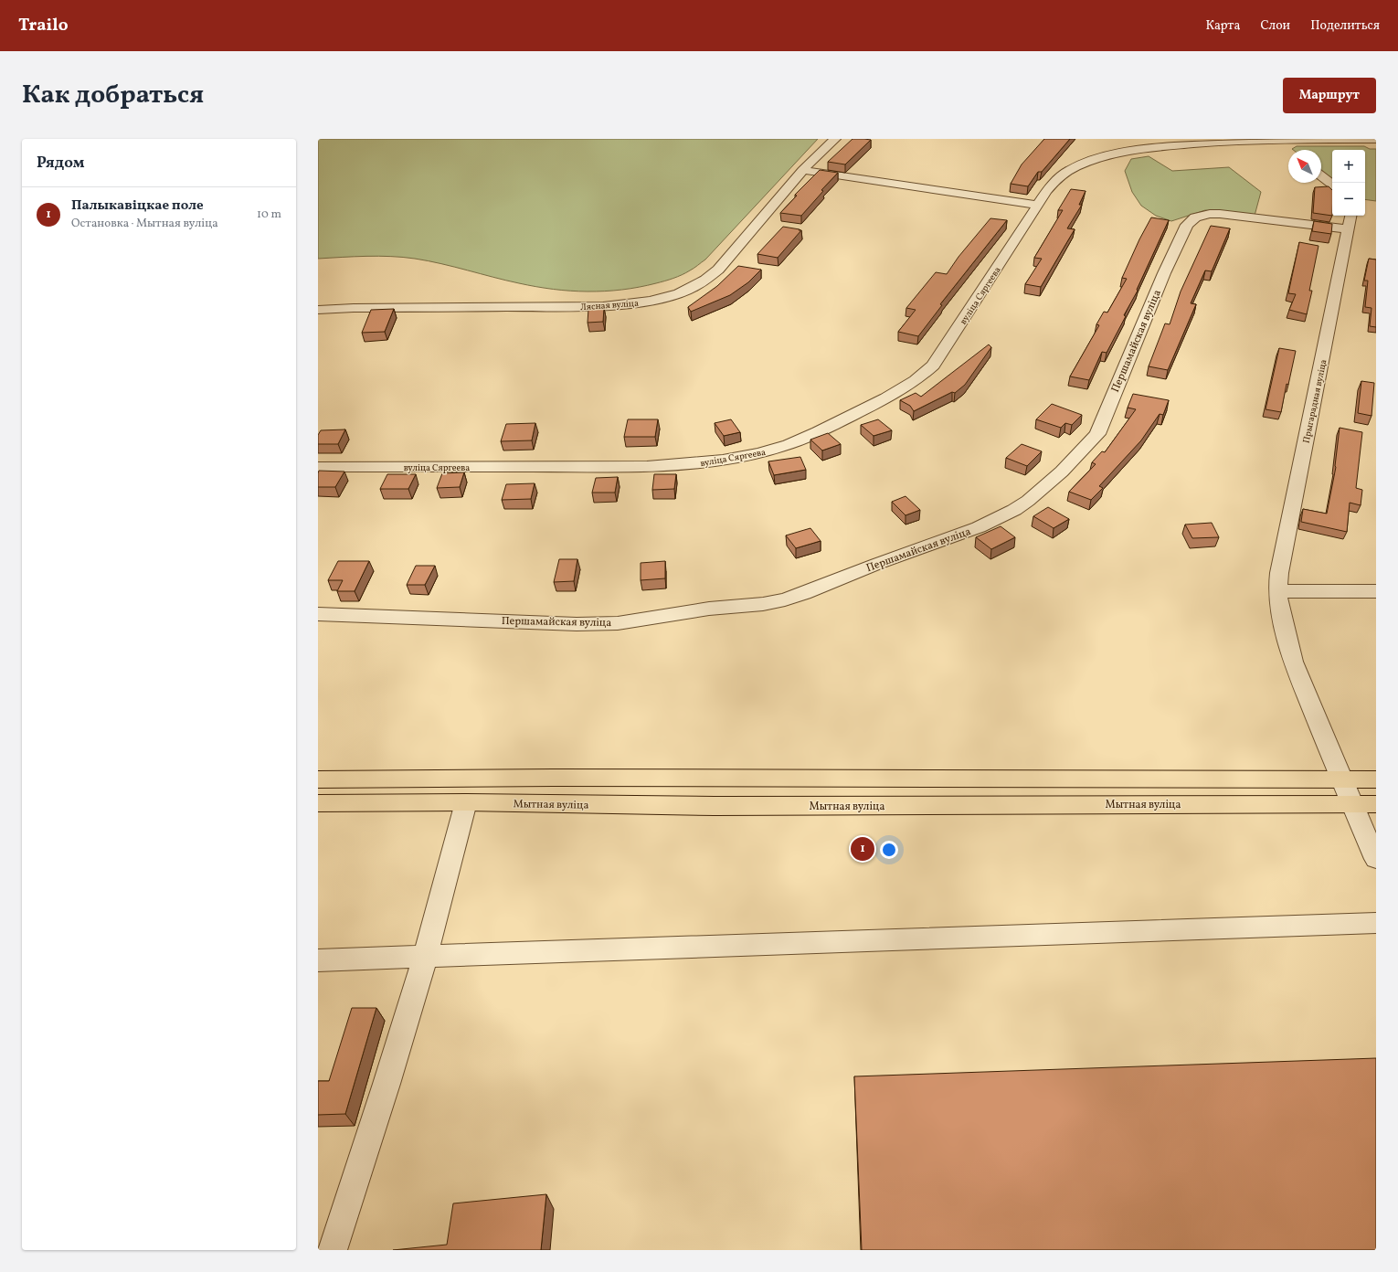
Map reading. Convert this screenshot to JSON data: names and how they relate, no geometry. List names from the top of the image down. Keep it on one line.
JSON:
{"streets":{"main road":["Мытная вуліца"],"street":["вуліца Сяргеева","Лясная вуліца","Першамайская вуліца","Прыгарадная вуліца"]},"crossings":[["Першамайская вуліца","Прыгарадная вуліца"]],"north":"top left","page":{"header":"Trailo","nav":["Карта","Слои","Поделиться"],"title":"Как добраться","buttons":"Маршрут","heading":"Рядом","map_buttons":["+","−"],"list":[{"mark":"1","name":"Палыкавіцкае поле","note":"Остановка · Мытная вуліца","value":"10 m"}],"pins":"1"}}
